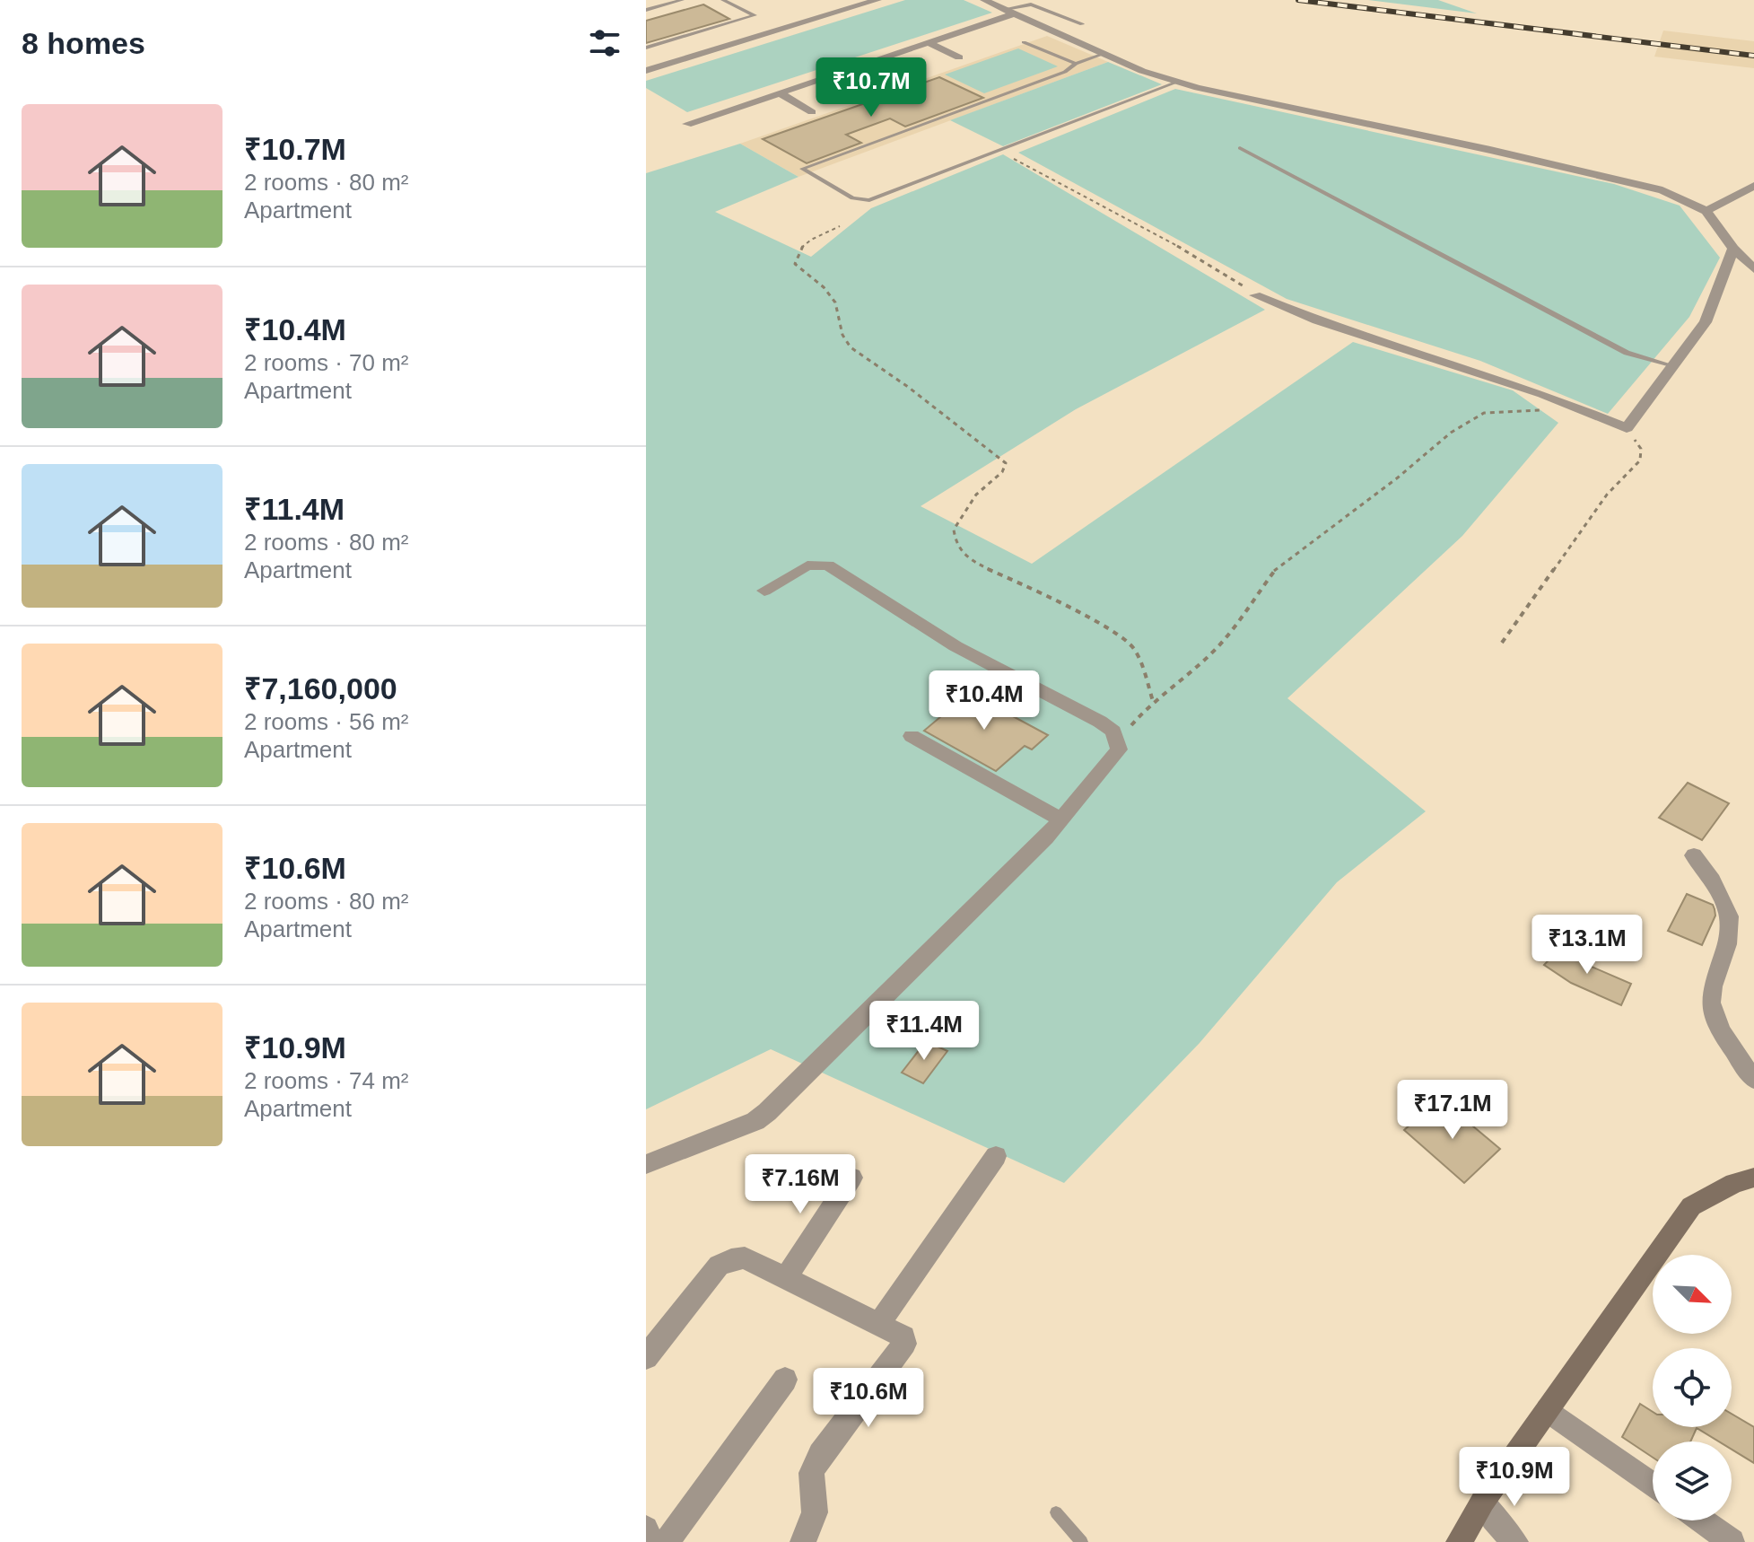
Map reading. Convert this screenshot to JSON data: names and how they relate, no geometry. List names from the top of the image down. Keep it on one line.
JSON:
{"north":"bottom right","page":{"heading":"8 homes","price":["₹10.7M","₹10.4M","₹13.1M","₹11.4M","₹17.1M","₹7.16M","₹10.6M","₹10.9M"],"list":[{"name":"₹10.7M","note":"2 rooms · 80 m² · Apartment"},{"name":"₹10.4M","note":"2 rooms · 70 m² · Apartment"},{"name":"₹11.4M","note":"2 rooms · 80 m² · Apartment"},{"name":"₹7,160,000","note":"2 rooms · 56 m² · Apartment"},{"name":"₹10.6M","note":"2 rooms · 80 m² · Apartment"},{"name":"₹10.9M","note":"2 rooms · 74 m² · Apartment"}]}}
